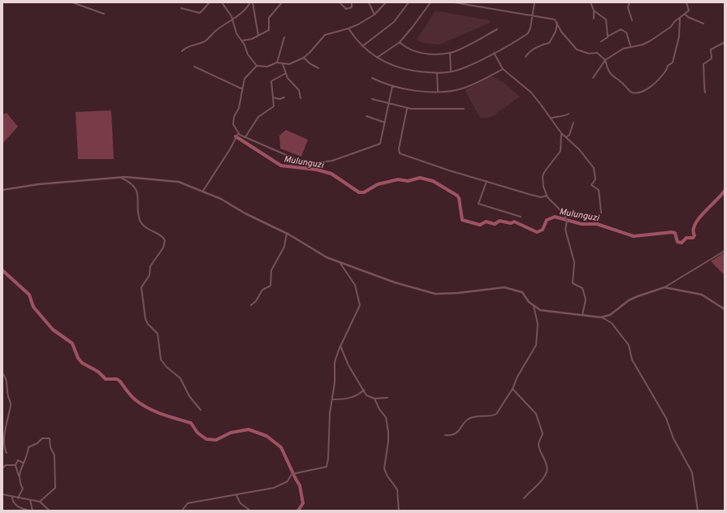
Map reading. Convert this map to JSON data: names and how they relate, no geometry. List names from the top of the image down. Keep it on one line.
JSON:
{"water":["Mulunguzi"]}
